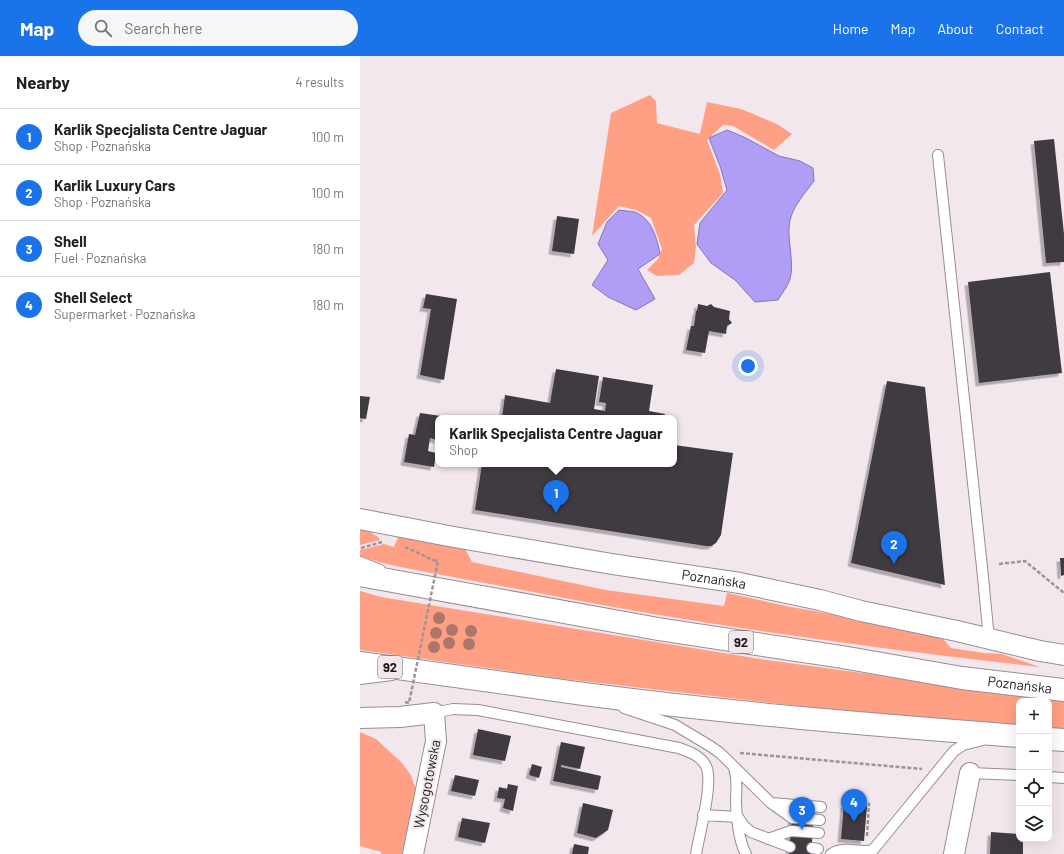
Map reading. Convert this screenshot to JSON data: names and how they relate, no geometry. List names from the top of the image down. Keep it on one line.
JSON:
{"streets":{"main road":["Poznańska","92"],"street":["Wysogotowska"]},"page":{"header":"Map","search":"Search here","nav":["Home","Map","About","Contact"],"heading":["Nearby","4 results"],"list":[{"mark":"1","name":"Karlik Specjalista Centre Jaguar","note":"Shop · Poznańska","value":"100 m"},{"mark":"2","name":"Karlik Luxury Cars","note":"Shop · Poznańska","value":"100 m"},{"mark":"3","name":"Shell","note":"Fuel · Poznańska","value":"180 m"},{"mark":"4","name":"Shell Select","note":"Supermarket · Poznańska","value":"180 m"}],"popup":["Karlik Specjalista Centre Jaguar","Shop"],"pins":["1","2","4","3"],"map_buttons":["+","−"]}}
